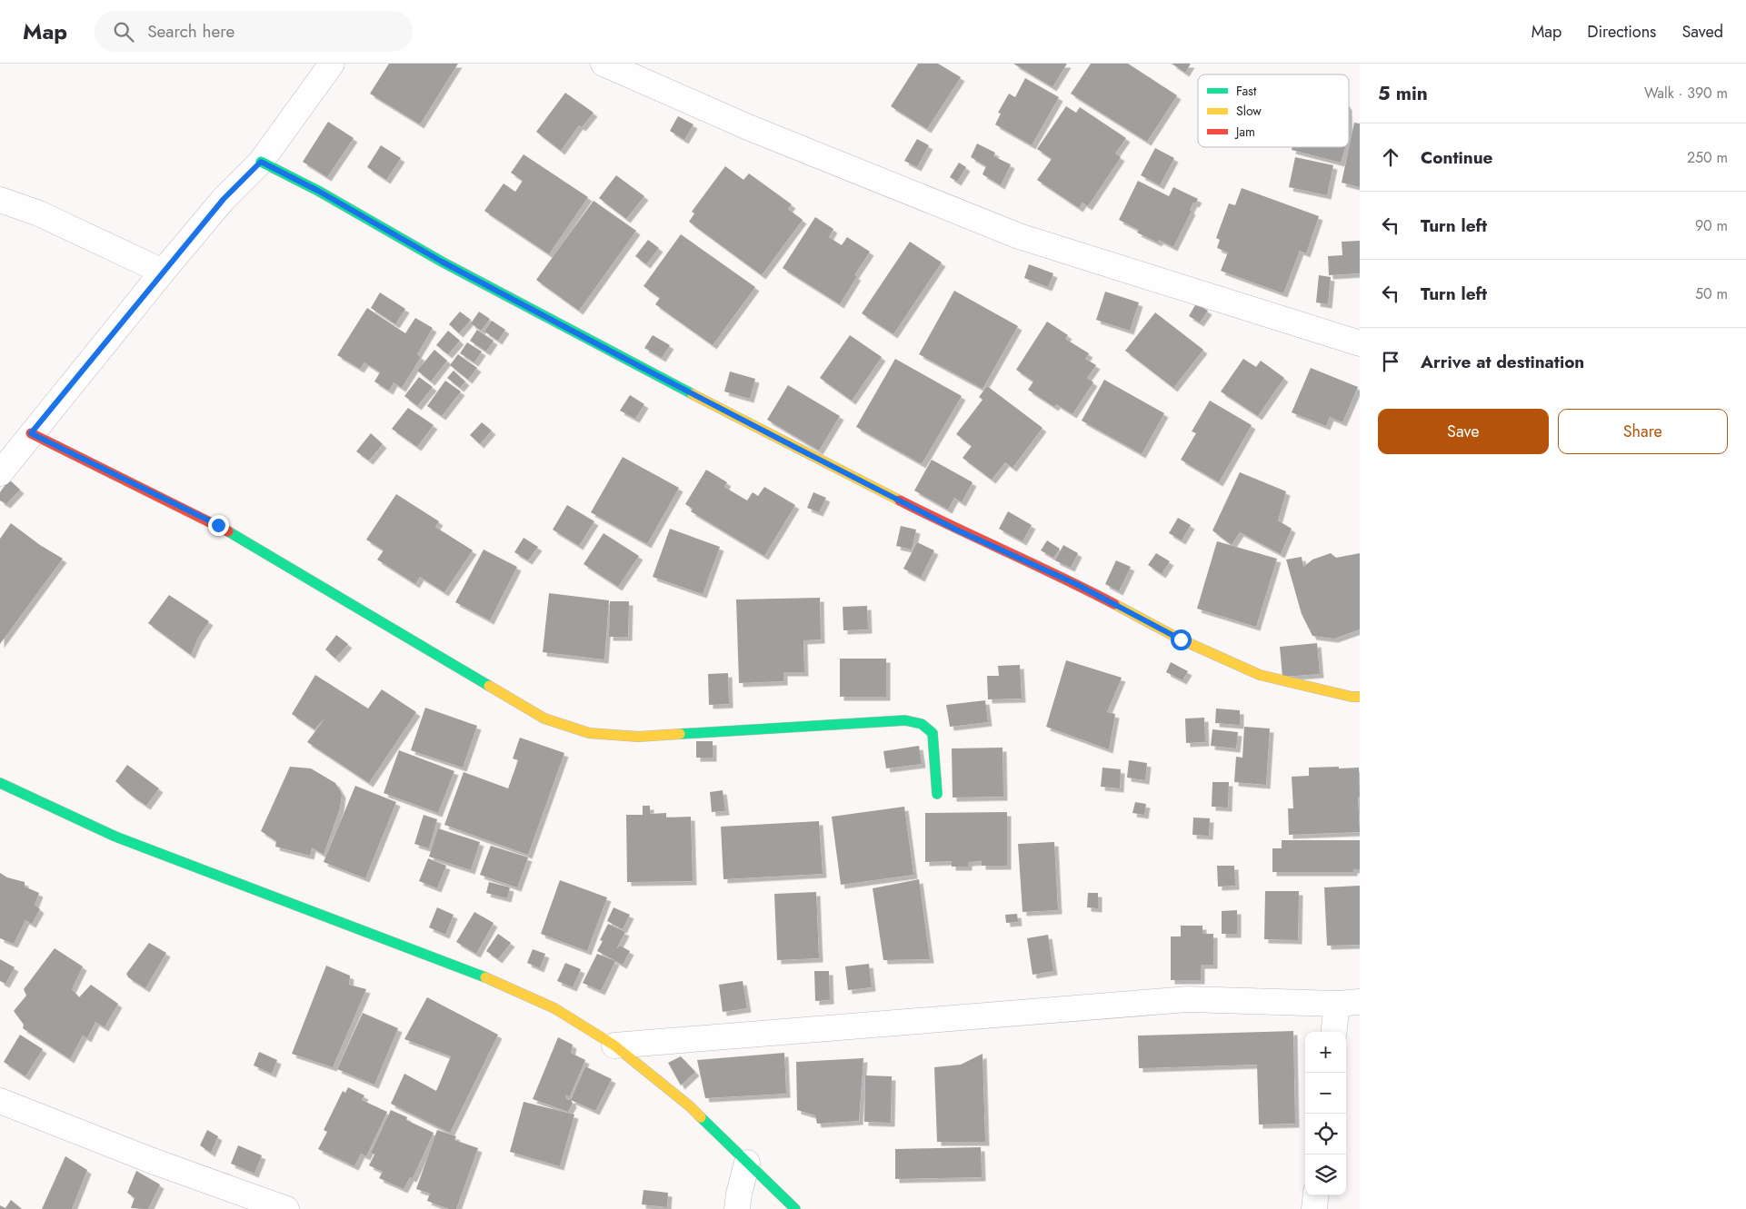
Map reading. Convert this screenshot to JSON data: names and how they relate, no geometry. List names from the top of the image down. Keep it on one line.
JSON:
{"legend":["Fast","Slow","Jam"],"page":{"header":"Map","search":"Search here","nav":["Map","Directions","Saved"],"heading":["5 min","Walk · 390 m"],"list":[["Continue","250 m"],["Turn left","90 m"],["Turn left","50 m"],"Arrive at destination"],"buttons":["Save","Share"],"map_buttons":["+","−"]}}
